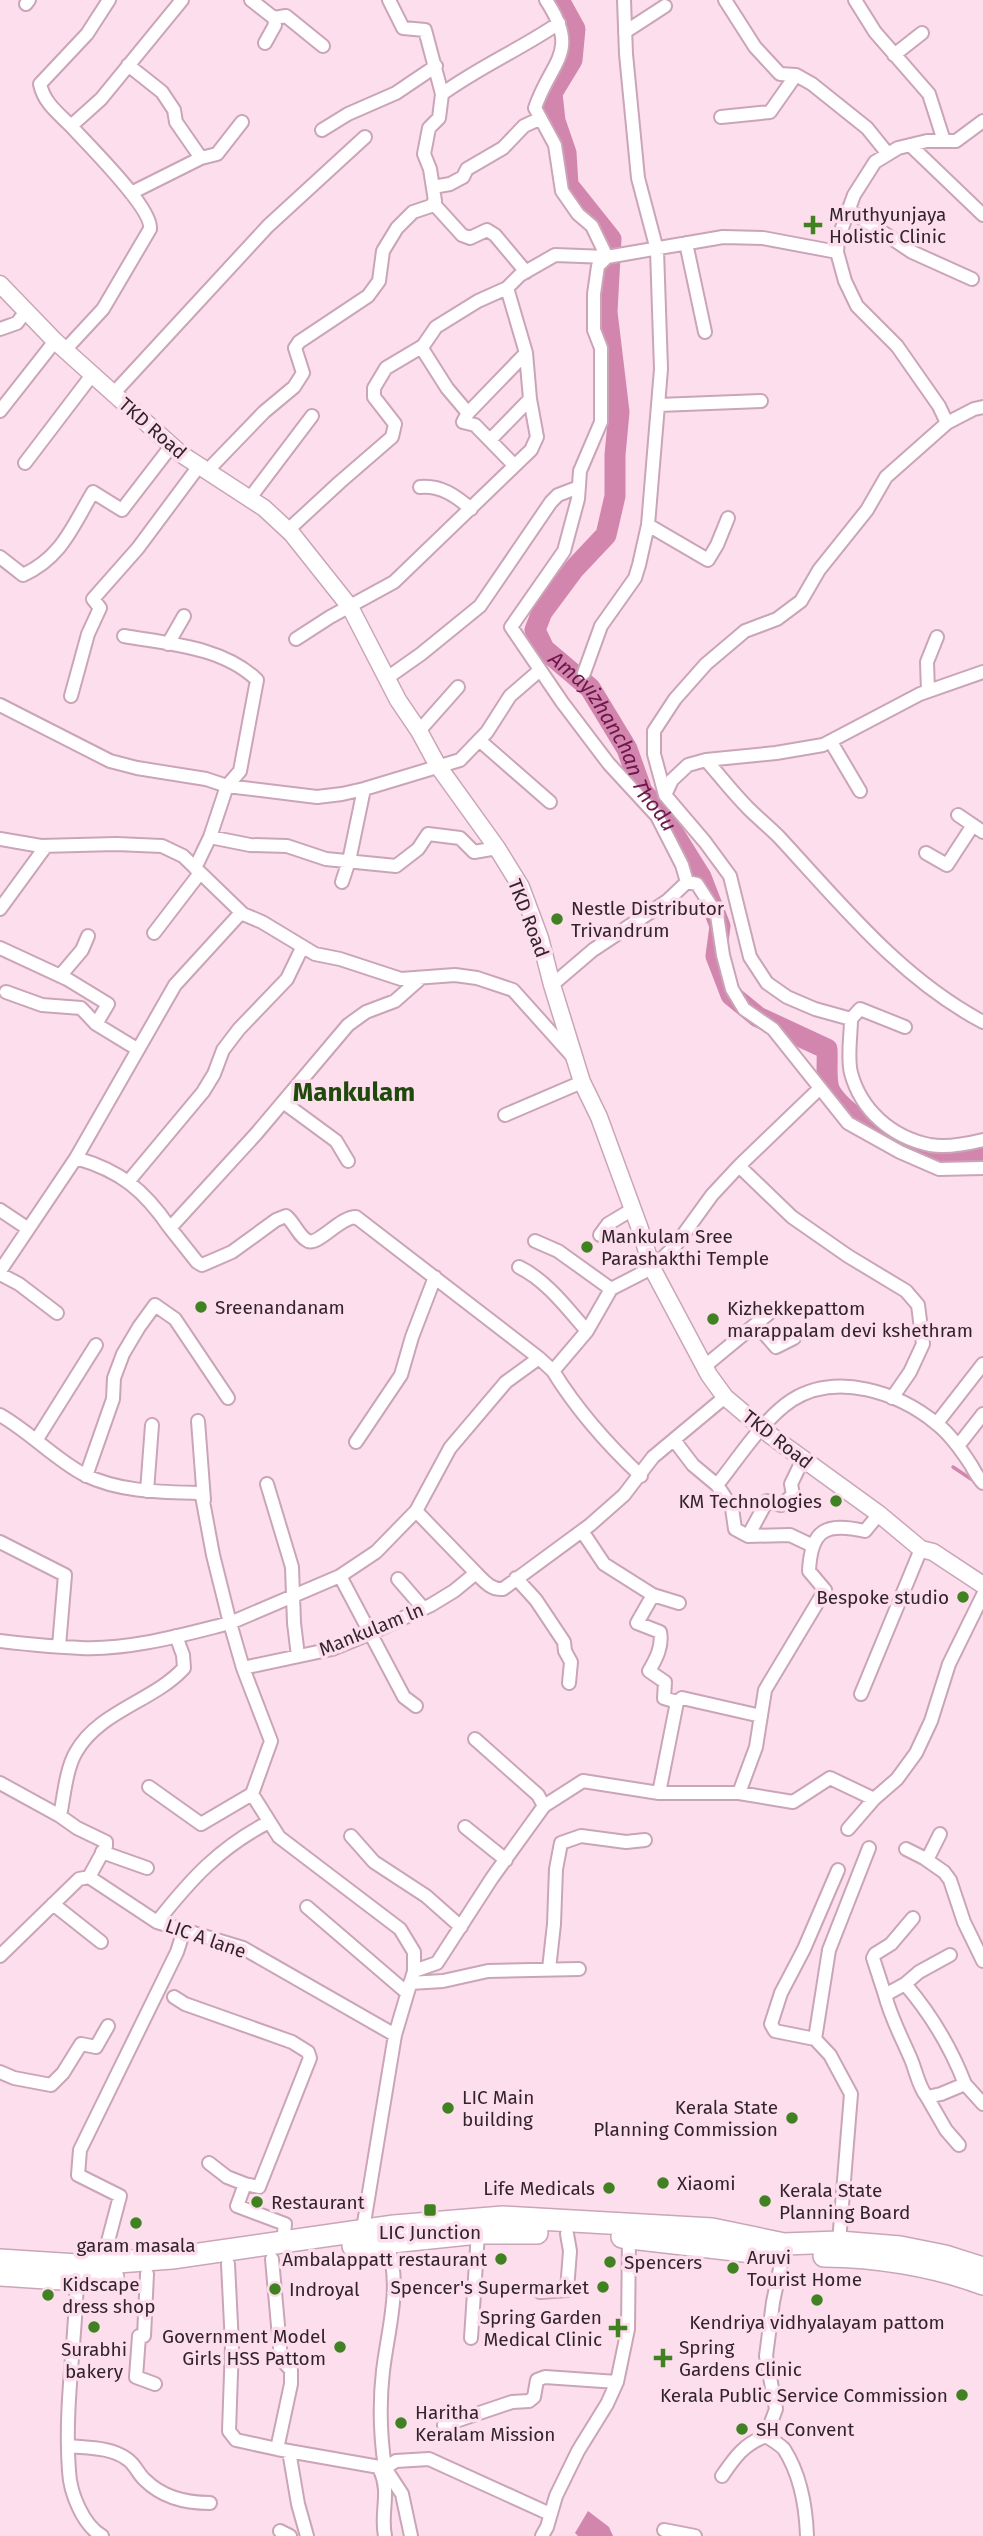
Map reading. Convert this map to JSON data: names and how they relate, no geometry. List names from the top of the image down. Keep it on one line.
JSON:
{"streets":{"street":["TKD Road","Mankulam ln","LIC A lane"]},"districts":["Mankulam"],"water":["Amayizhanchan Thodu"],"places":{"health":["Mruthyunjaya Holistic Clinic","Spring Garden Medical Clinic","Spring Gardens Clinic"],"other":["Nestle Distributor Trivandrum","Mankulam Sree Parashakthi Temple","Sreenandanam","Kizhekkepattom marappalam devi kshethram","KM Technologies","Bespoke studio","LIC Main building","Kerala State Planning Commission","Xiaomi","Life Medicals","Kerala State Planning Board","Restaurant","garam masala","Ambalappatt restaurant","Spencers","Aruvi Tourist Home","Spencer's Supermarket","Indroyal","Kidscape dress shop","Kendriya vidhyalayam pattom","Surabhi bakery","Government Model Girls HSS Pattom","Kerala Public Service Commission","Haritha Keralam Mission","SH Convent"],"transit":["LIC Junction"]}}
